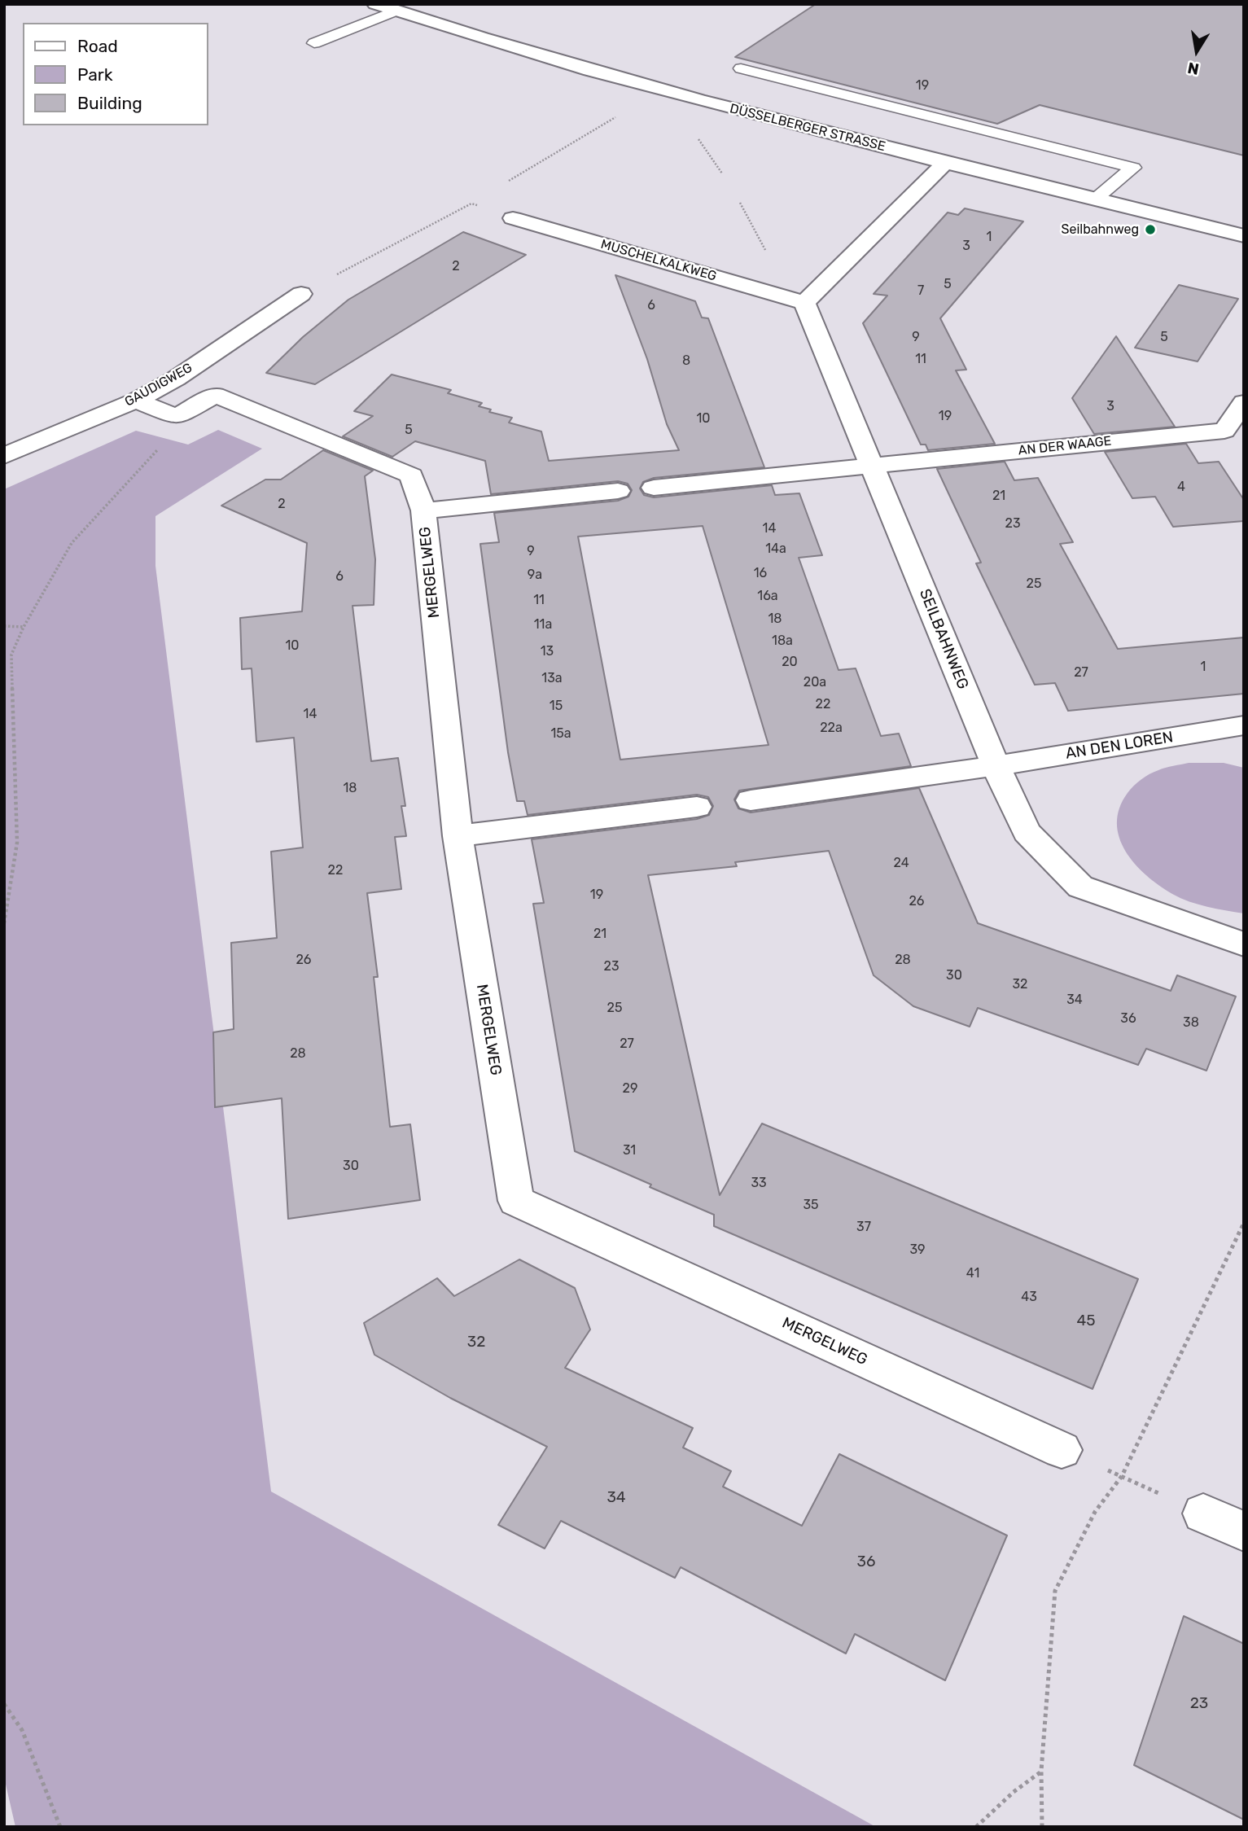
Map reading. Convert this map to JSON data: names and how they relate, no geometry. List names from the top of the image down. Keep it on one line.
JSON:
{"streets":{"street":["DÜSSELBERGER STRASSE","MUSCHELKALKWEG","GAUDIGWEG","AN DER WAAGE","MERGELWEG","SEILBAHNWEG","AN DEN LOREN"]},"crossings":[["MUSCHELKALKWEG","SEILBAHNWEG"],["GAUDIGWEG","MERGELWEG"],["AN DER WAAGE","SEILBAHNWEG"],["SEILBAHNWEG","AN DEN LOREN"]],"places":["Seilbahnweg"],"house_numbers":["19","1","3","2","5","7","6","9","5","11","8","3","19","10","5","4","21","2","23","14","14a","9","16","9a","6","25","16a","11","18","11a","18a","10","13","20","1","27","13a","20a","22","15","14","22a","15a","18","24","22","19","26","21","26","28","23","30","32","34","25","36","38","27","28","29","31","30","33","35","37","39","41","43","45","32","34","36","23"],"legend":["Road","Park","Building"],"north":"bottom"}
